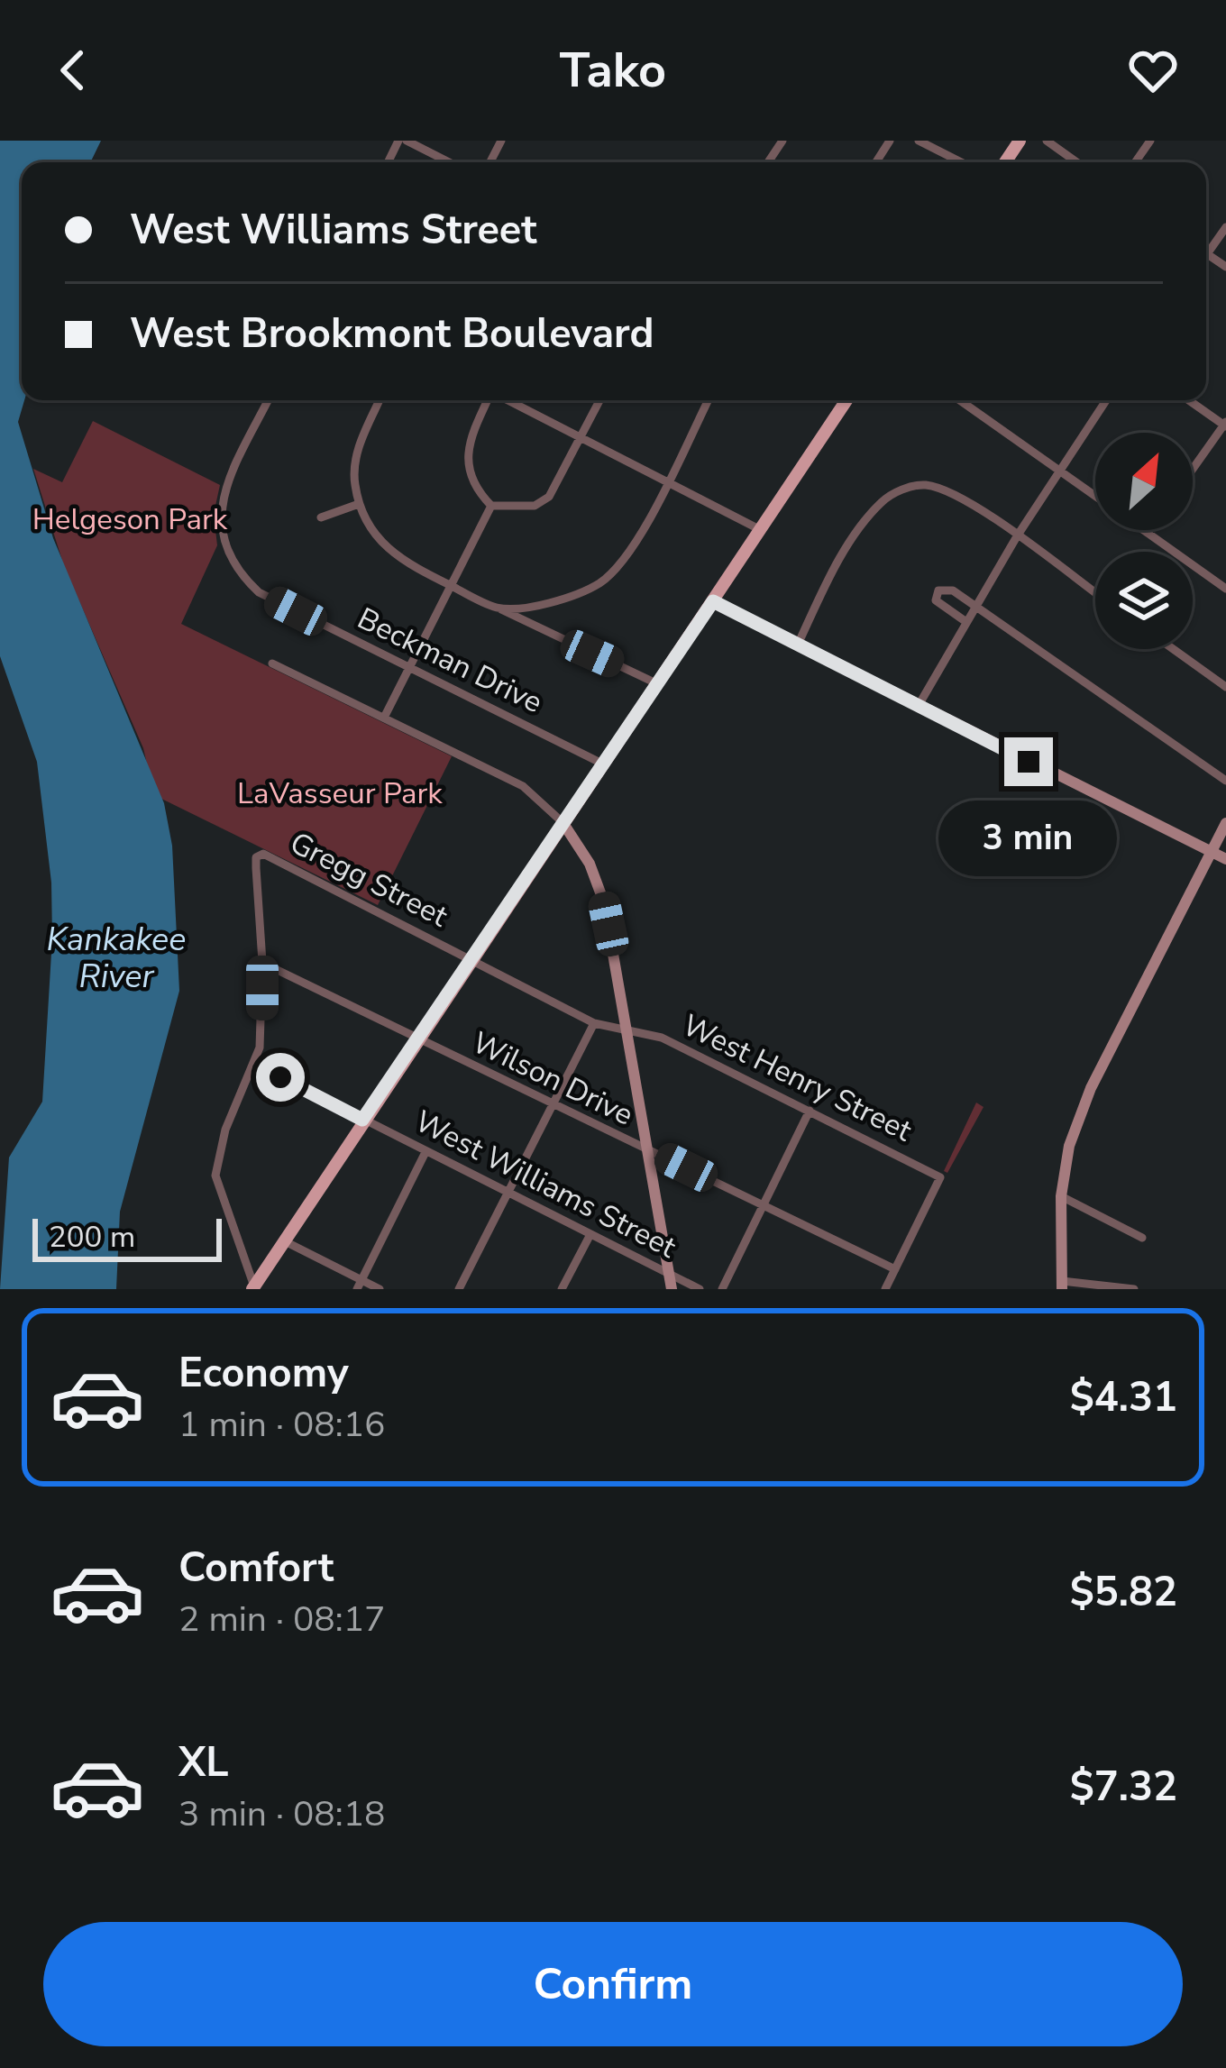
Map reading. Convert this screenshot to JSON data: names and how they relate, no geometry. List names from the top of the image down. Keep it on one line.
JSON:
{"streets":{"street":["Beckman Drive","Gregg Street","West Henry Street","Wilson Drive","West Williams Street"]},"crossings":[["Gregg Street","West Henry Street"],["Gregg Street","Wilson Drive"],["West Henry Street","Wilson Drive"]],"water":["Kankakee River"],"parks":["Helgeson Park","LaVasseur Park"],"scale_bar":"200 m","north":"top right","page":{"header":"Tako","banner":["West Williams Street","West Brookmont Boulevard"],"bubble":"3 min","scale":"200 m","list":[{"name":"Economy","note":"1 min · 08:16","value":"$4.31"},{"name":"Comfort","note":"2 min · 08:17","value":"$5.82"},{"name":"XL","note":"3 min · 08:18","value":"$7.32"}],"buttons":"Confirm"}}
